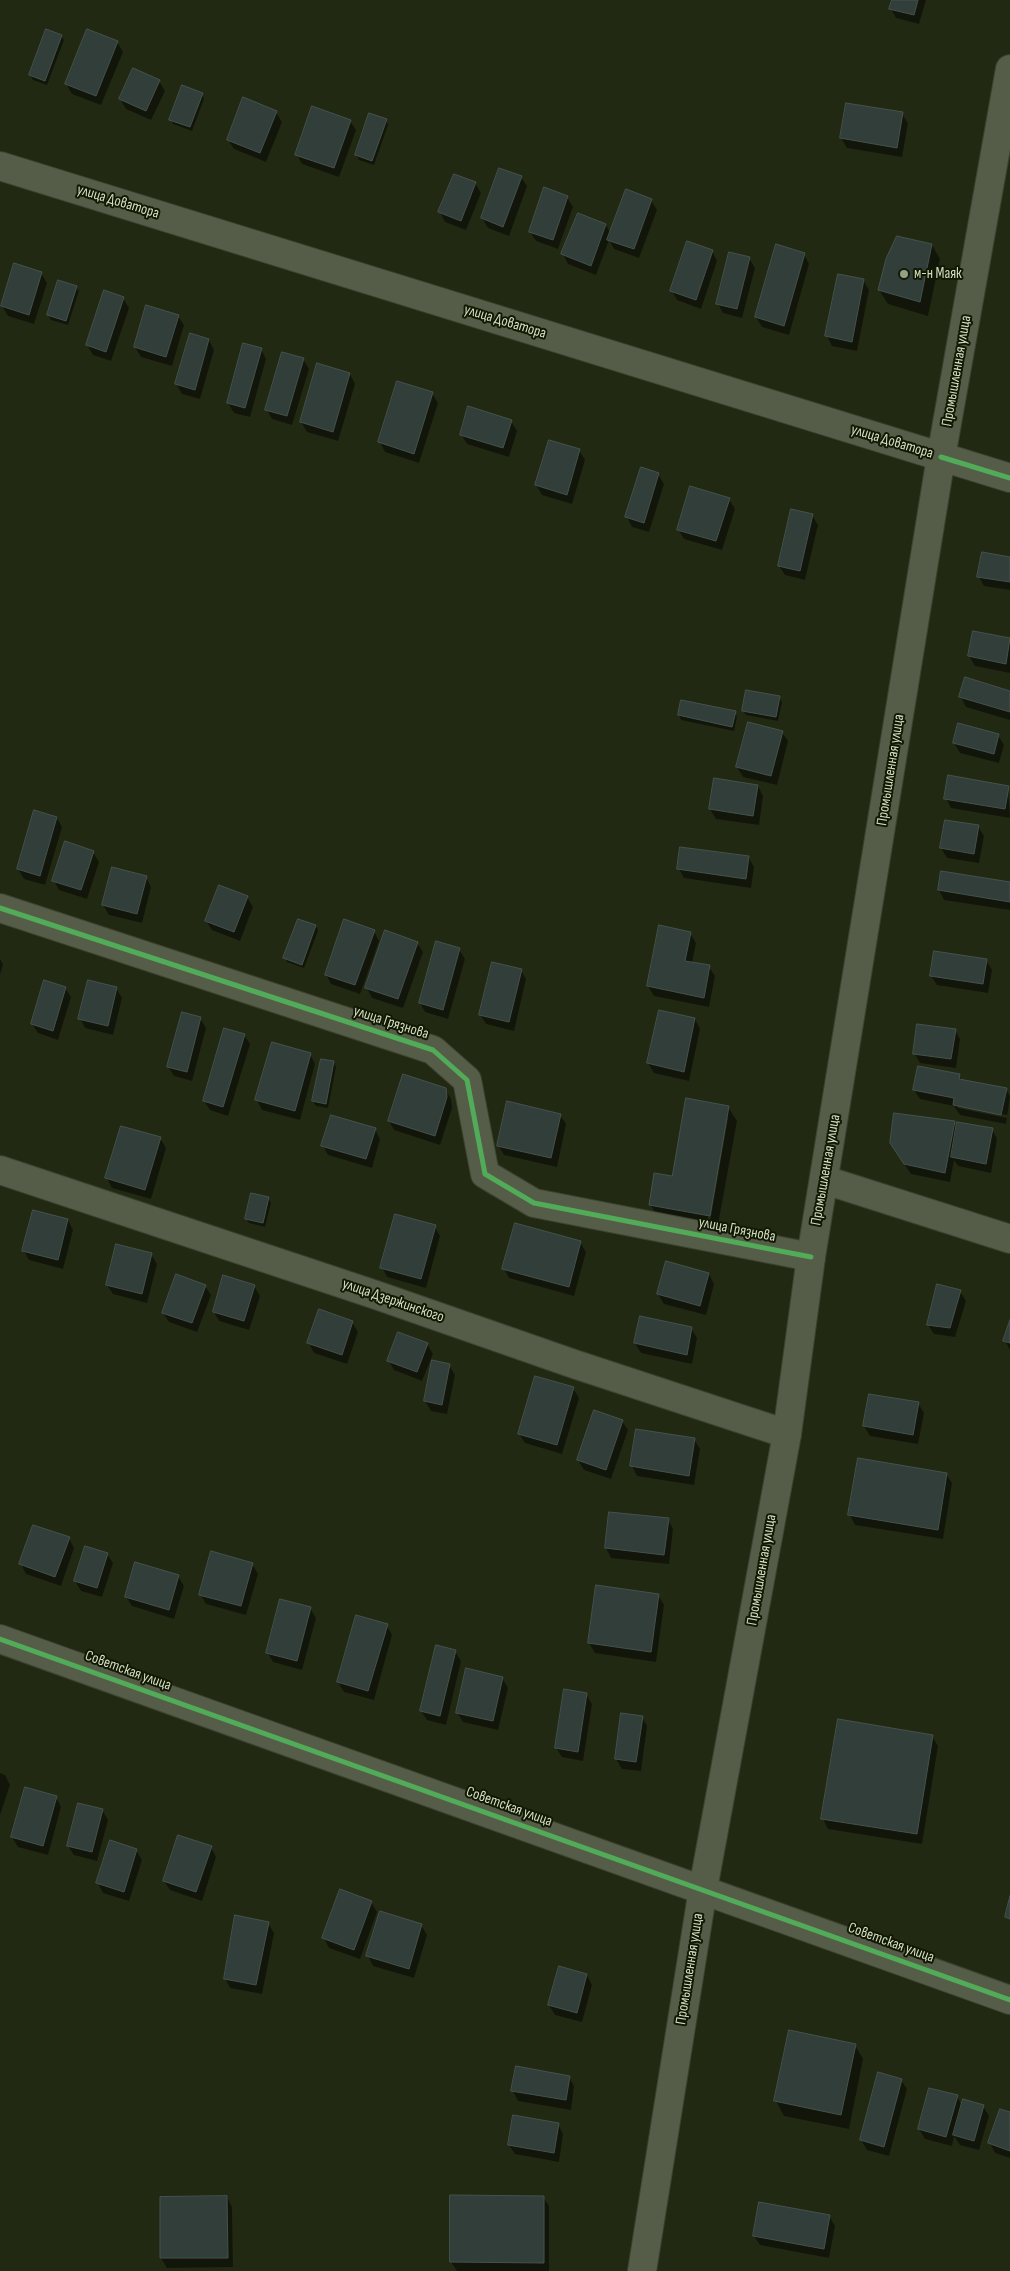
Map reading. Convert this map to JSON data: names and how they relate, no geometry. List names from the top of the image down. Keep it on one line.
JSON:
{"streets":{"main road":["улица Доватора","Промышленная улица","улица Грязнова","улица Дзержинского","Советская улица"]},"crossings":[["улица Доватора","Промышленная улица"],["Промышленная улица","улица Грязнова"],["Промышленная улица","улица Дзержинского"],["Промышленная улица","Советская улица"]],"places":["м-н Маяк"]}
